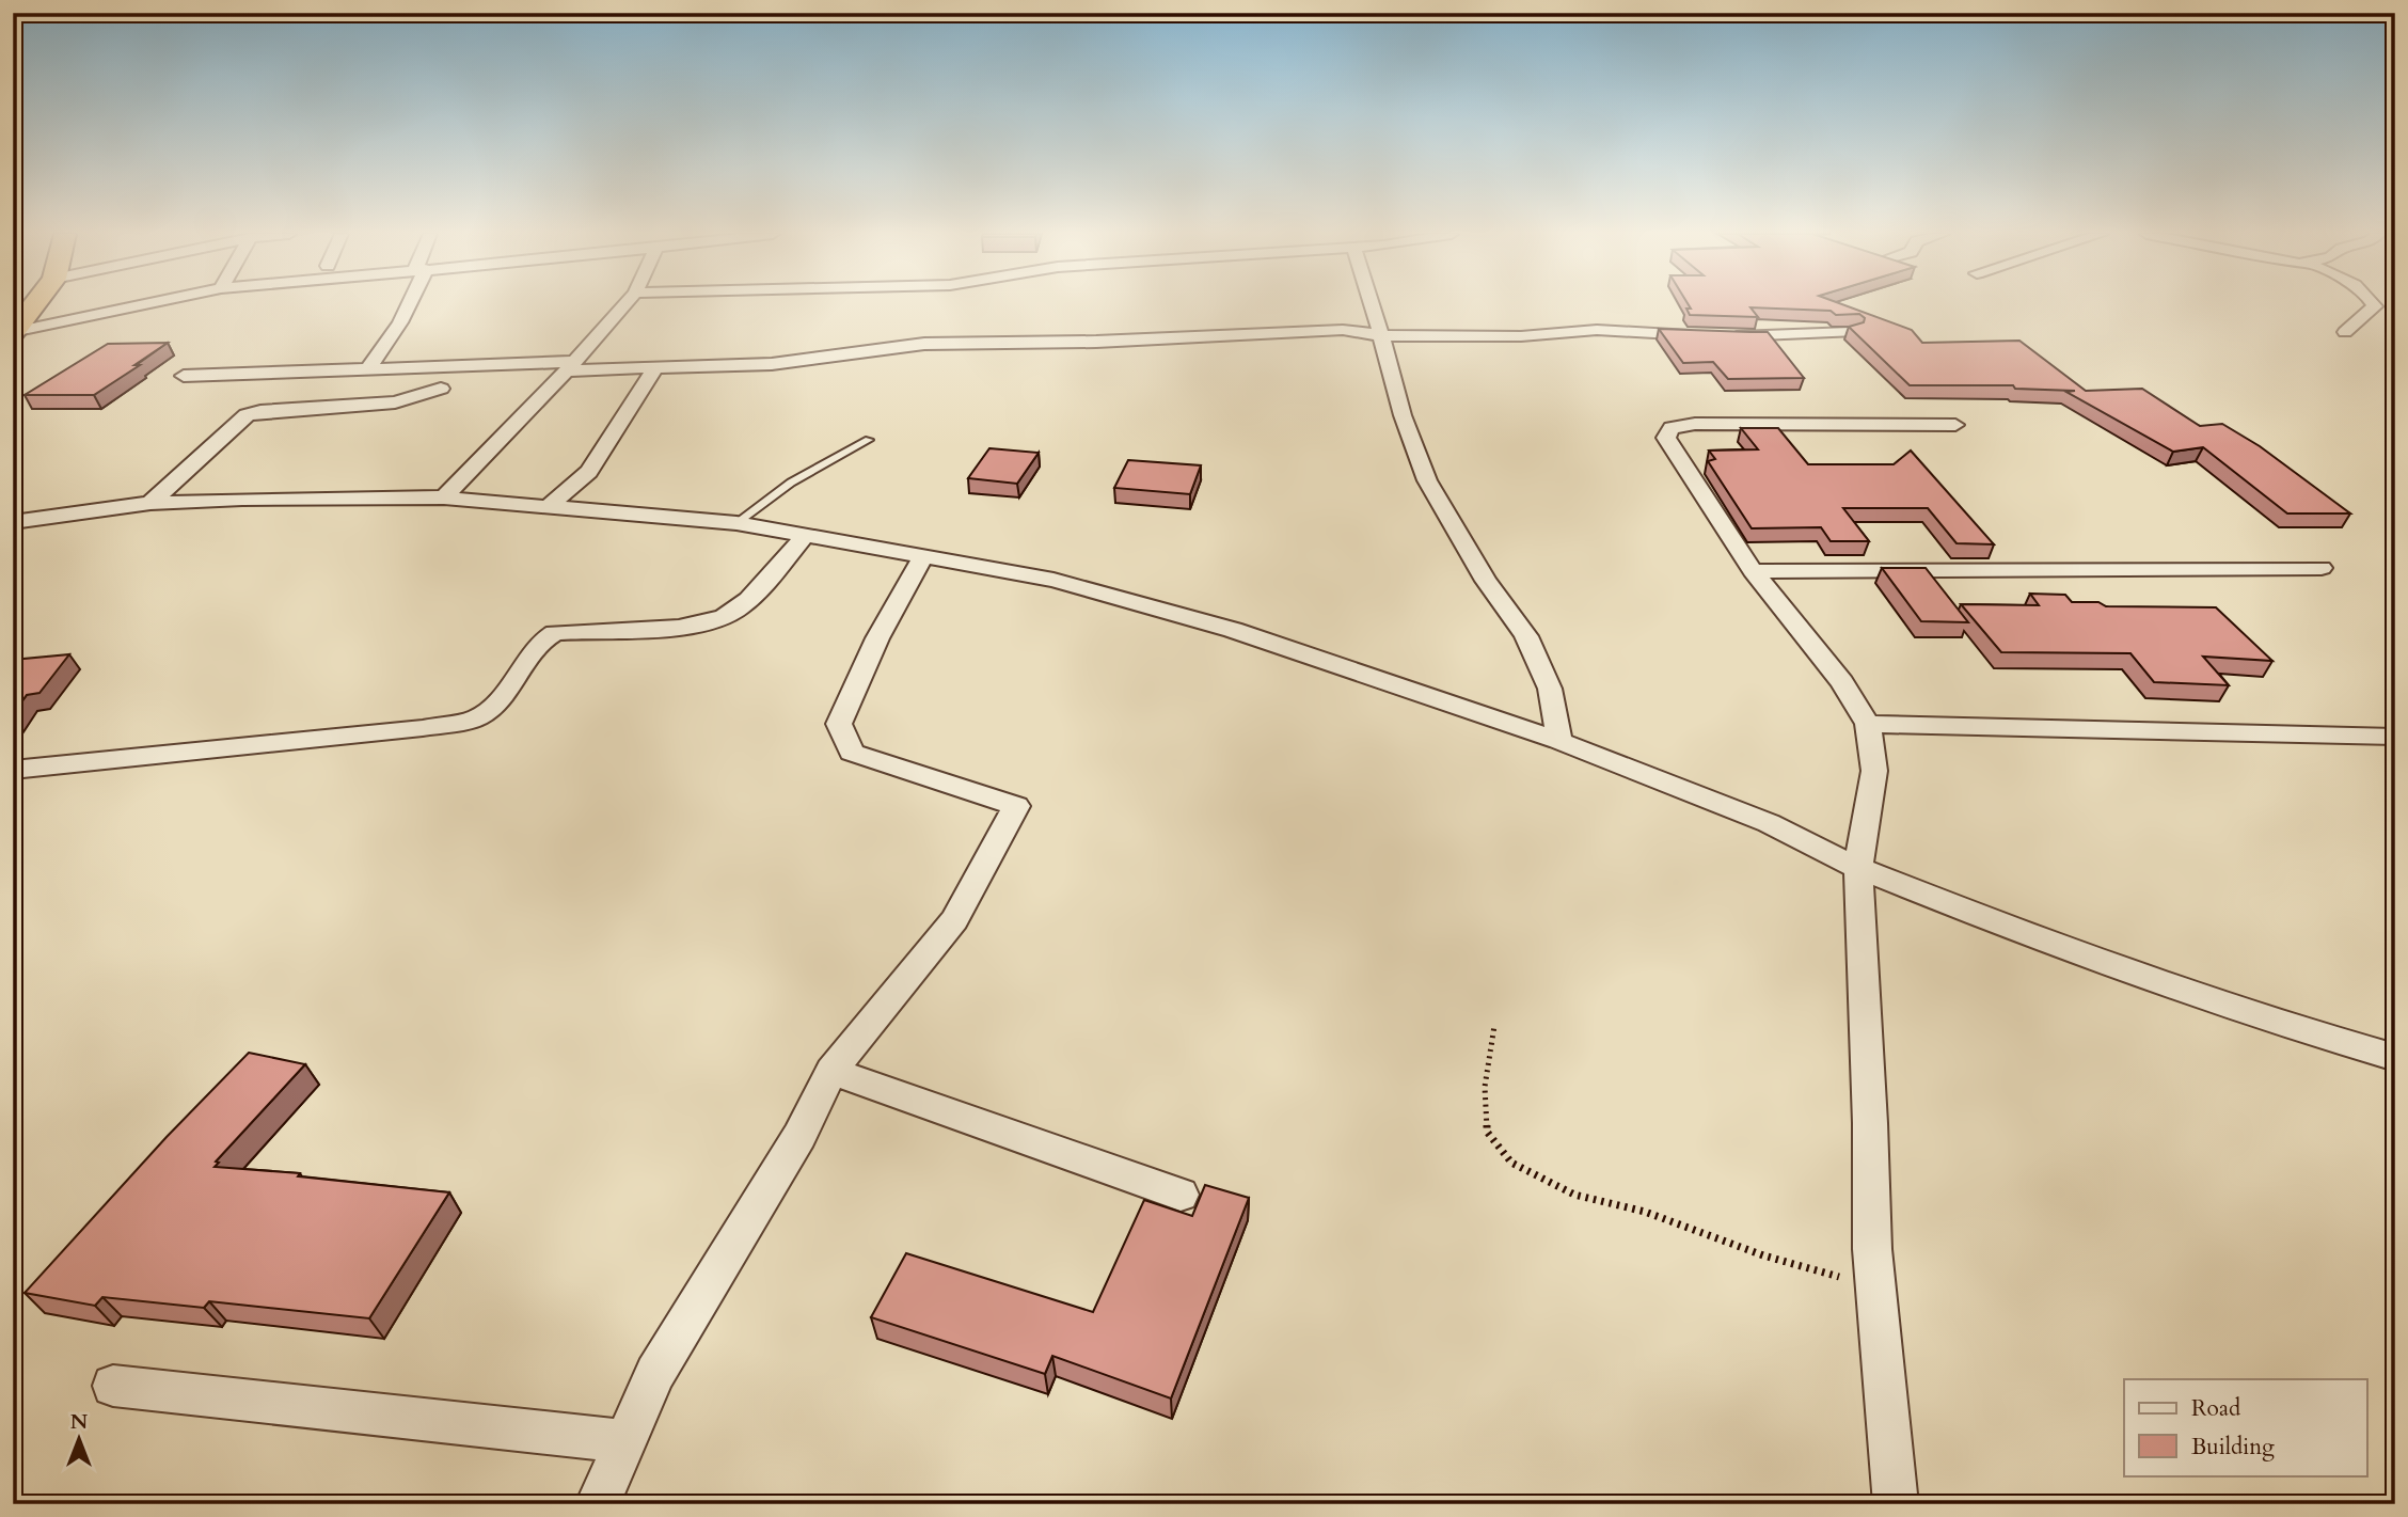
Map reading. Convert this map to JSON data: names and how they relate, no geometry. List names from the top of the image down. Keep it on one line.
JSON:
{"legend":["Road","Building"],"north":"top"}
